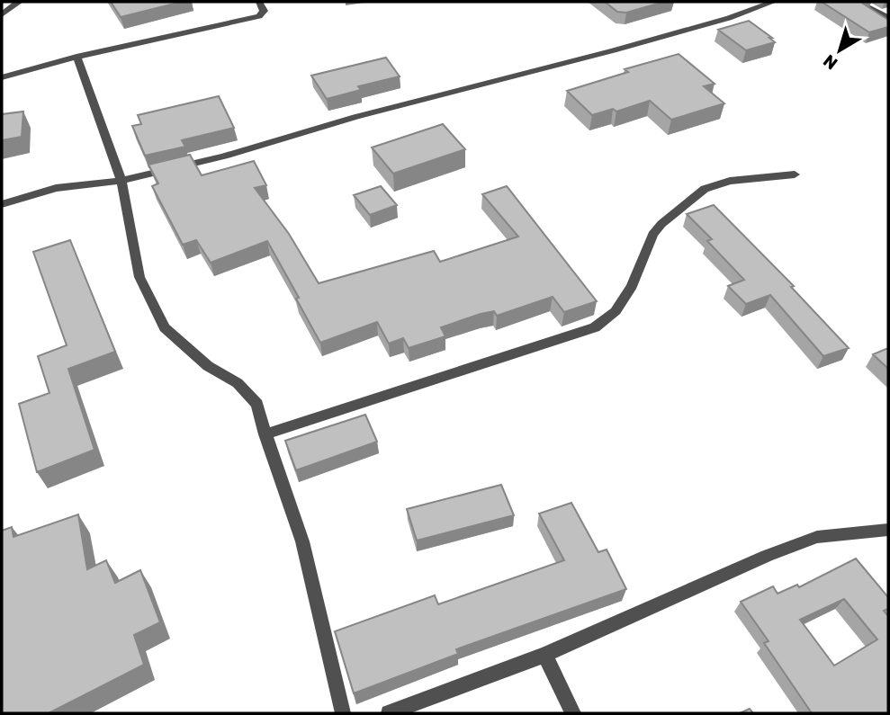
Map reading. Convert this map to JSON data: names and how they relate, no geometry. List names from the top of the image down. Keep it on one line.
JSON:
{"north":"bottom left"}
